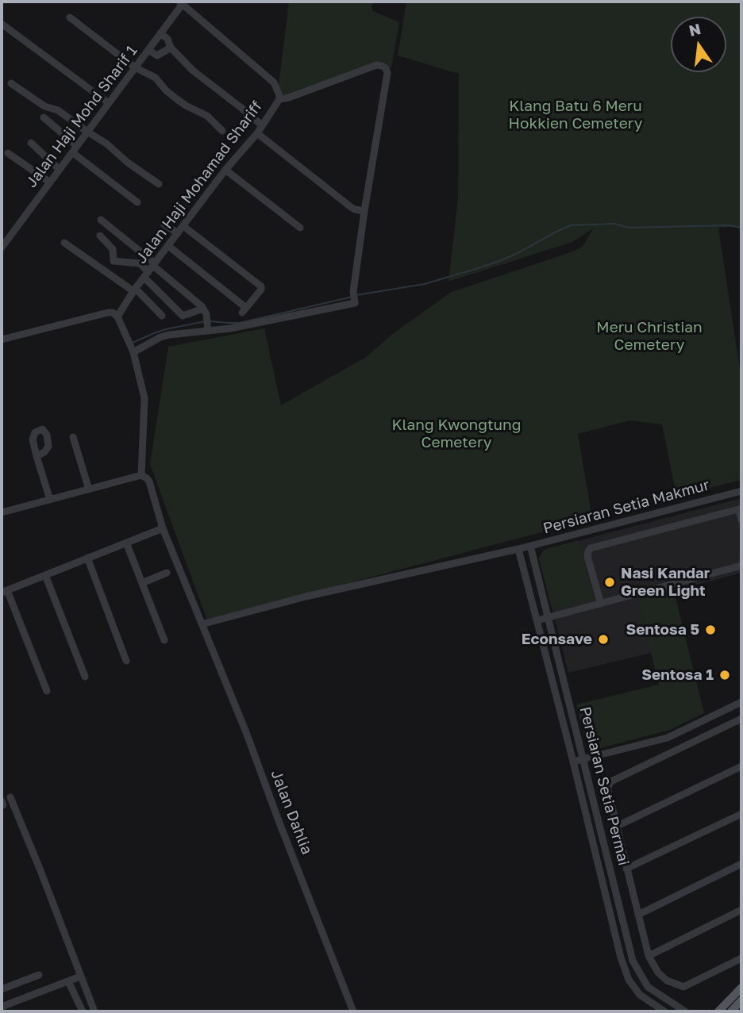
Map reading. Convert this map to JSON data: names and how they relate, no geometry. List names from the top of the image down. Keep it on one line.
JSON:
{"streets":{"street":["Jalan Haji Mohd Sharif 1","Jalan Haji Mohamad Shariff","Persiaran Setia Makmur","Persiaran Setia Permai","Jalan Dahlia"]},"crossings":[["Jalan Haji Mohd Sharif 1","Jalan Haji Mohamad Shariff"],["Persiaran Setia Makmur","Persiaran Setia Permai"]],"parks":["Klang Batu 6 Meru Hokkien Cemetery","Meru Christian Cemetery","Klang Kwongtung Cemetery"],"places":["Nasi Kandar Green Light","Sentosa 5","Econsave","Sentosa 1"],"north":"top"}
